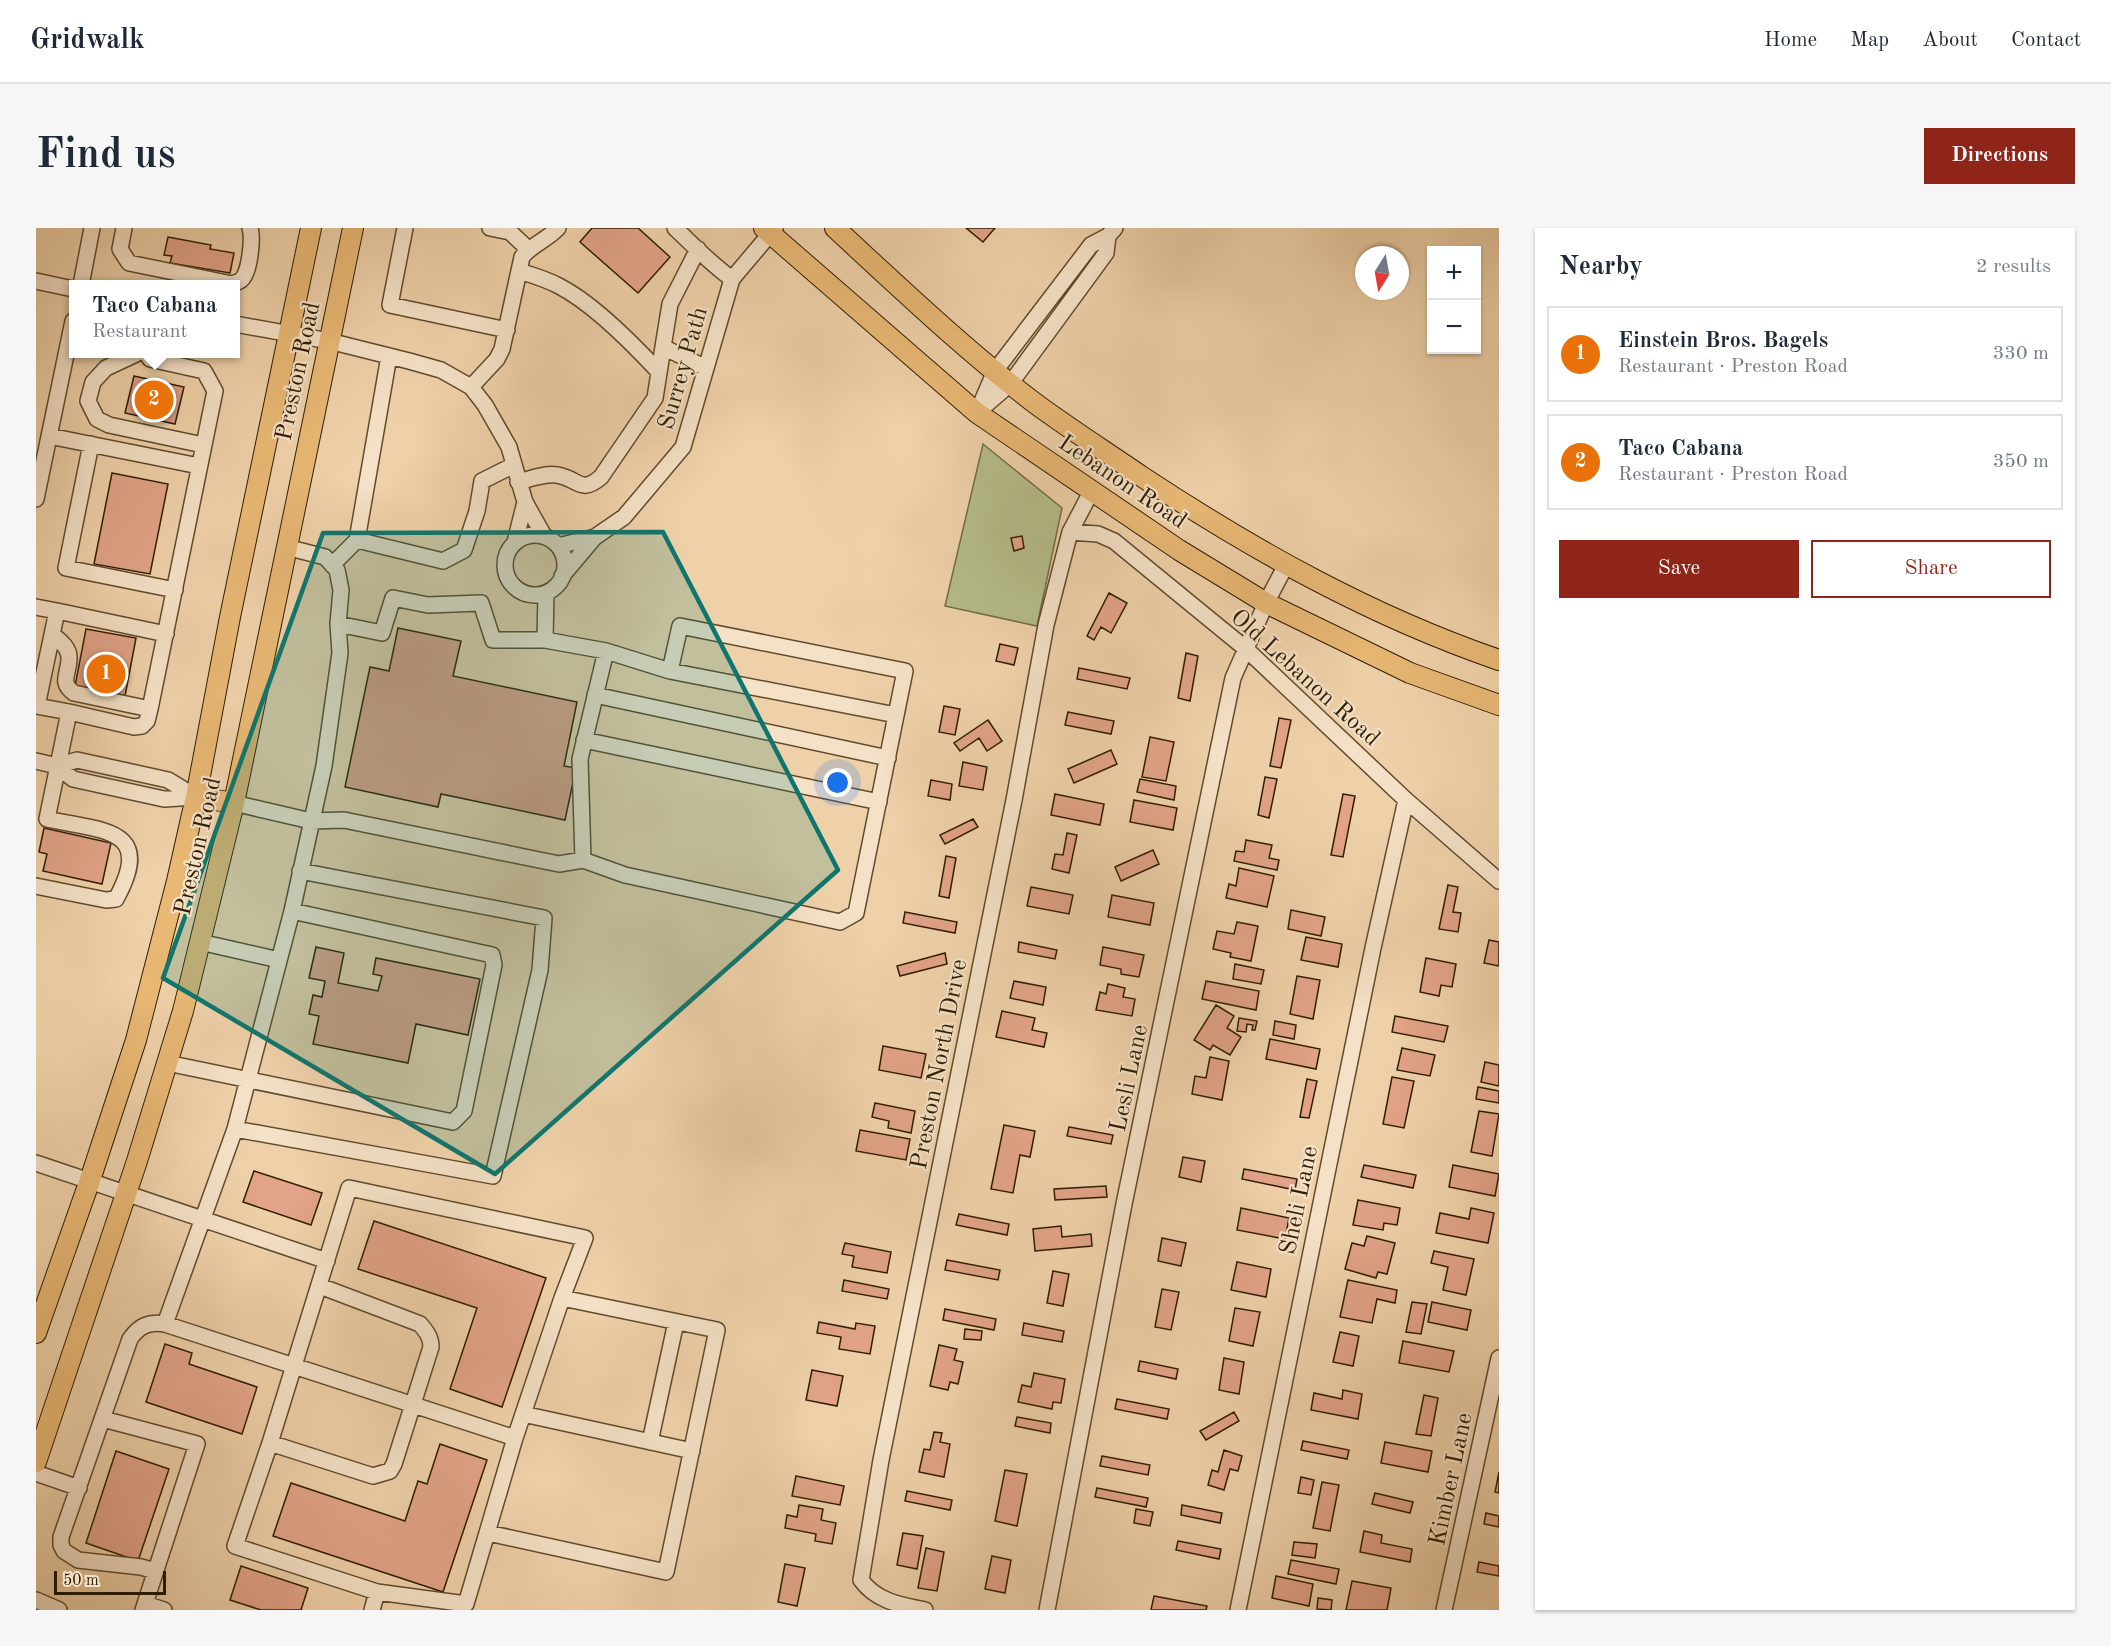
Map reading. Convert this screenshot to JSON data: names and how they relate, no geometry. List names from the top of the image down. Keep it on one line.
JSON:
{"streets":{"main road":["Preston Road","Lebanon Road"],"street":["Surrey Path","Old Lebanon Road","Preston North Drive","Lesli Lane","Sheli Lane","Kimber Lane"]},"crossings":[["Surrey Path","Lebanon Road"],["Lebanon Road","Preston North Drive"],["Lebanon Road","Lesli Lane"],["Old Lebanon Road","Preston North Drive"],["Old Lebanon Road","Lesli Lane"],["Old Lebanon Road","Sheli Lane"]],"scale_bar":"50 m","north":"bottom","page":{"header":"Gridwalk","nav":["Home","Map","About","Contact"],"buttons":["Directions",["Save","Share"]],"title":"Find us","heading":["Nearby","2 results"],"map_buttons":["+","−"],"popup":["Taco Cabana","Restaurant"],"list":[{"mark":"1","name":"Einstein Bros. Bagels","note":"Restaurant · Preston Road","value":"330 m"},{"mark":"2","name":"Taco Cabana","note":"Restaurant · Preston Road","value":"350 m"}],"pins":["2","1"],"scale":"50 m"}}
